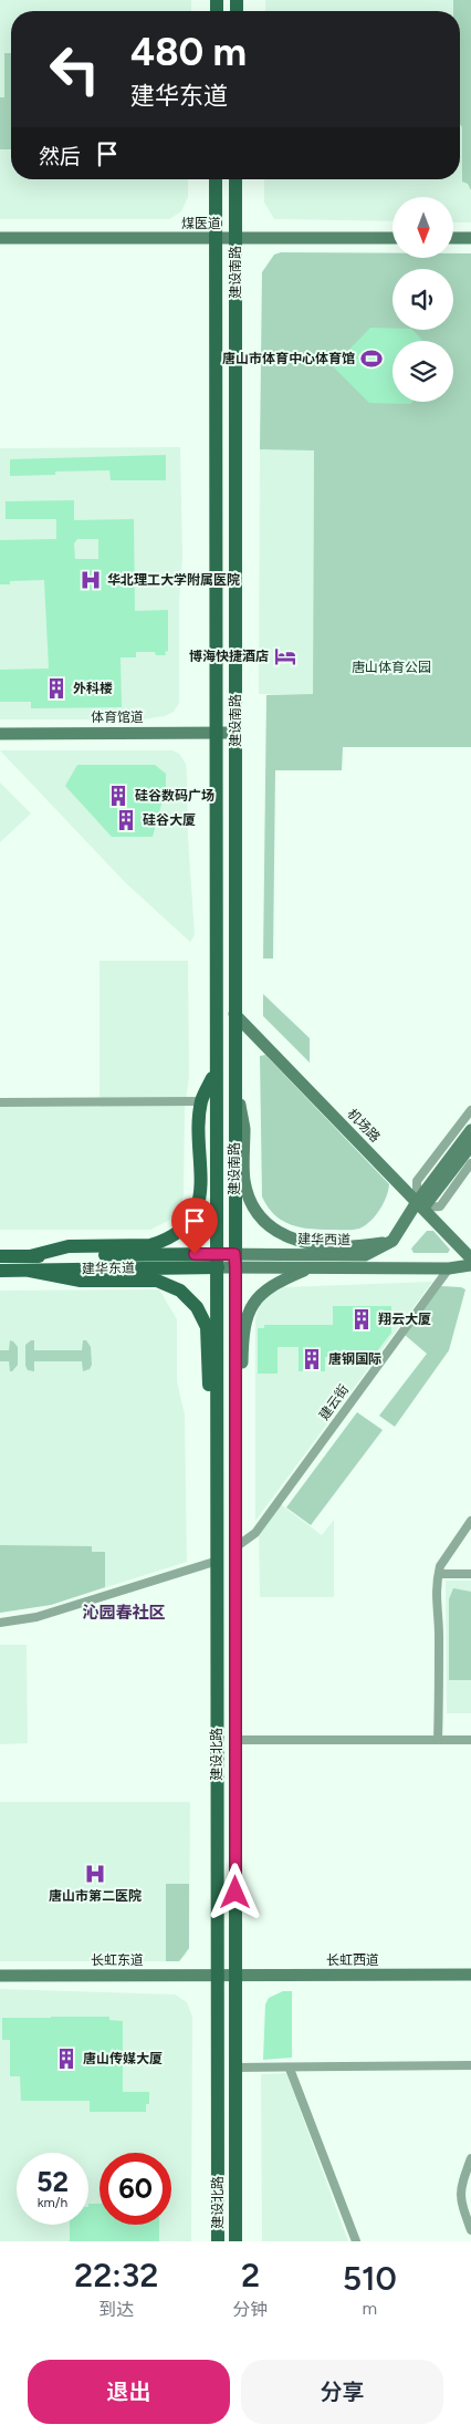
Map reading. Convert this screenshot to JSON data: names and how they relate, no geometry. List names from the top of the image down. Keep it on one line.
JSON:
{"streets":{"main road":["建设南路","建华东道","建设北路"],"street":["煤医道","体育馆道","机场路","建华西道","建云街","长虹东道","长虹西道"]},"crossings":[["煤医道","建设南路"],["建设南路","体育馆道"],["建设南路","机场路"],["建设南路","建华西道"],["建设南路","建华东道"],["建设南路","建设北路"],["机场路","建华西道"],["建华西道","建华东道"],["建华西道","建云街"],["建华西道","建设北路"],["建华东道","建设北路"],["建云街","建设北路"],["建设北路","长虹东道"],["建设北路","长虹西道"],["长虹东道","长虹西道"]],"districts":["沁园春社区"],"parks":["唐山体育公园"],"places":{"sports":["唐山市体育中心体育馆"],"hospital":["华北理工大学附属医院","唐山市第二医院"],"hotel":["博海快捷酒店"],"building":["外科楼","硅谷数码广场","硅谷大厦","翔云大厦","唐钢国际","唐山传媒大厦"]},"north":"bottom","page":{"turn":["480 m","建华东道"],"then":"然后","speed":"52 km/h","limit":"60","eta":["22:32","到达","2","分钟","510","m"],"buttons":["退出","分享"]}}
